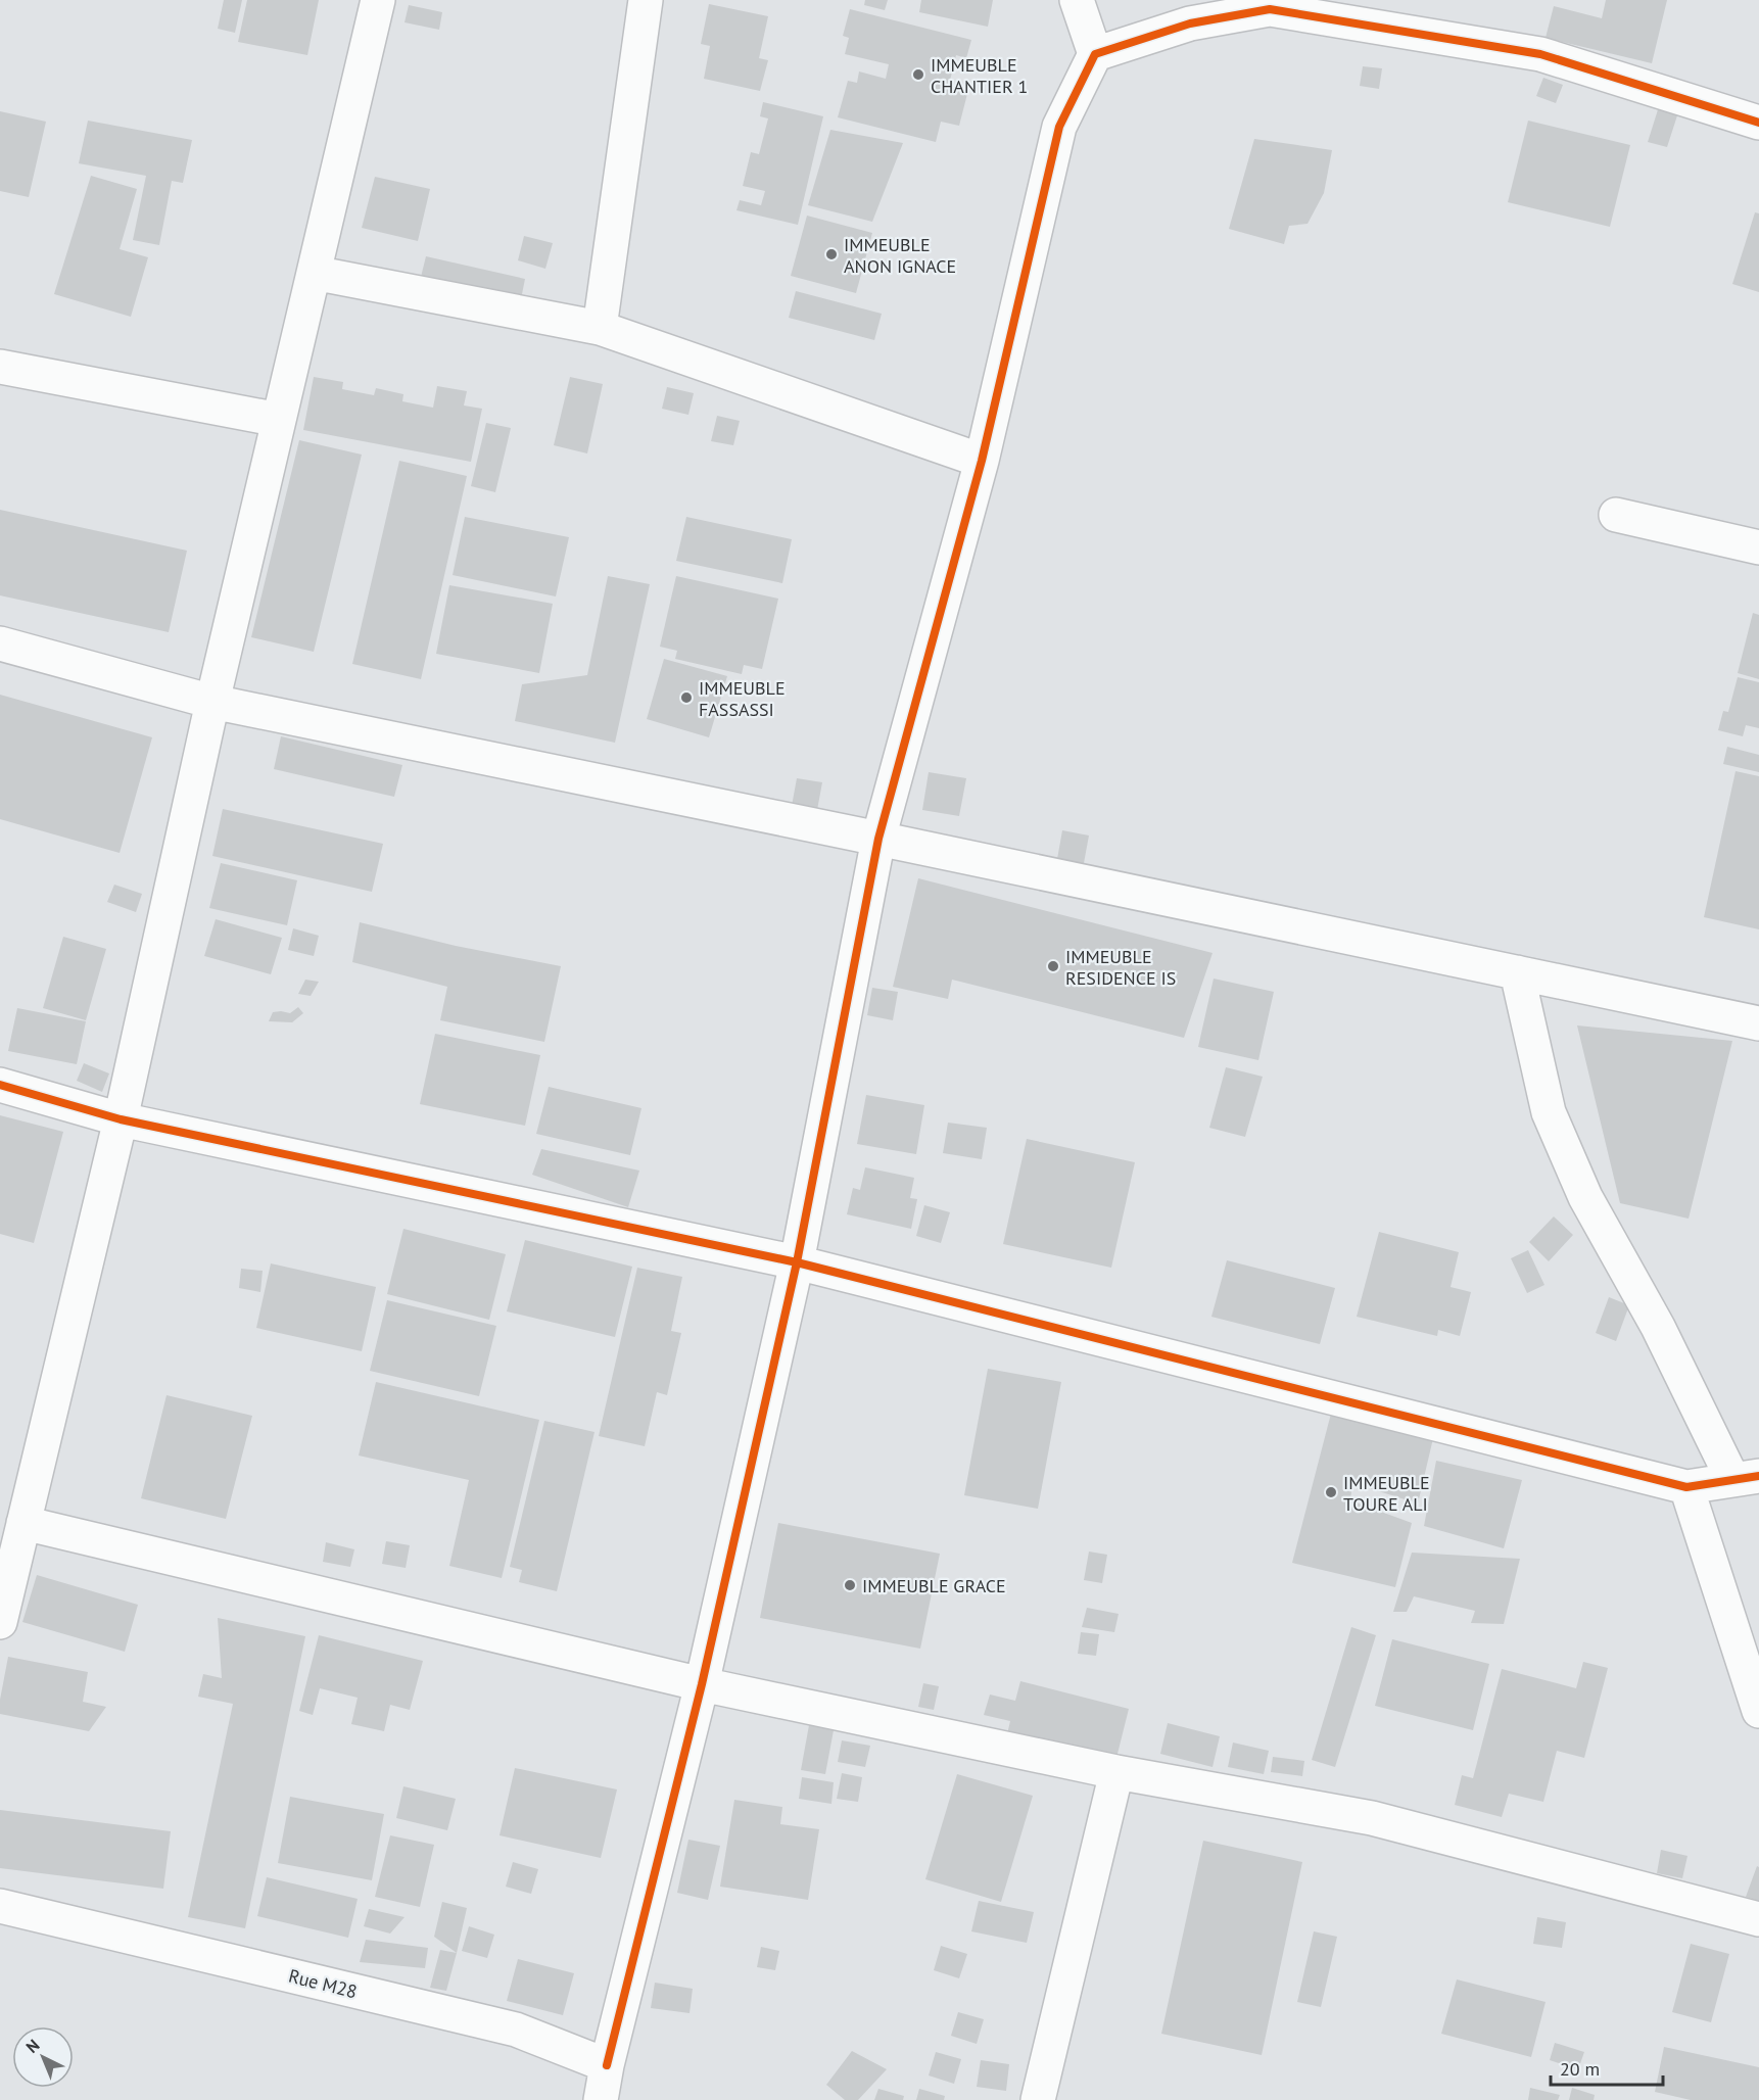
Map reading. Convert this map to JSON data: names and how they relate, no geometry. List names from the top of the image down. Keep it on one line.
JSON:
{"streets":{"street":["Rue M28"]},"places":["IMMEUBLE CHANTIER 1","IMMEUBLE ANON IGNACE","IMMEUBLE FASSASSI","IMMEUBLE RESIDENCE IS","IMMEUBLE TOURE ALI","IMMEUBLE GRACE"],"scale_bar":"20 m","north":"top left"}
